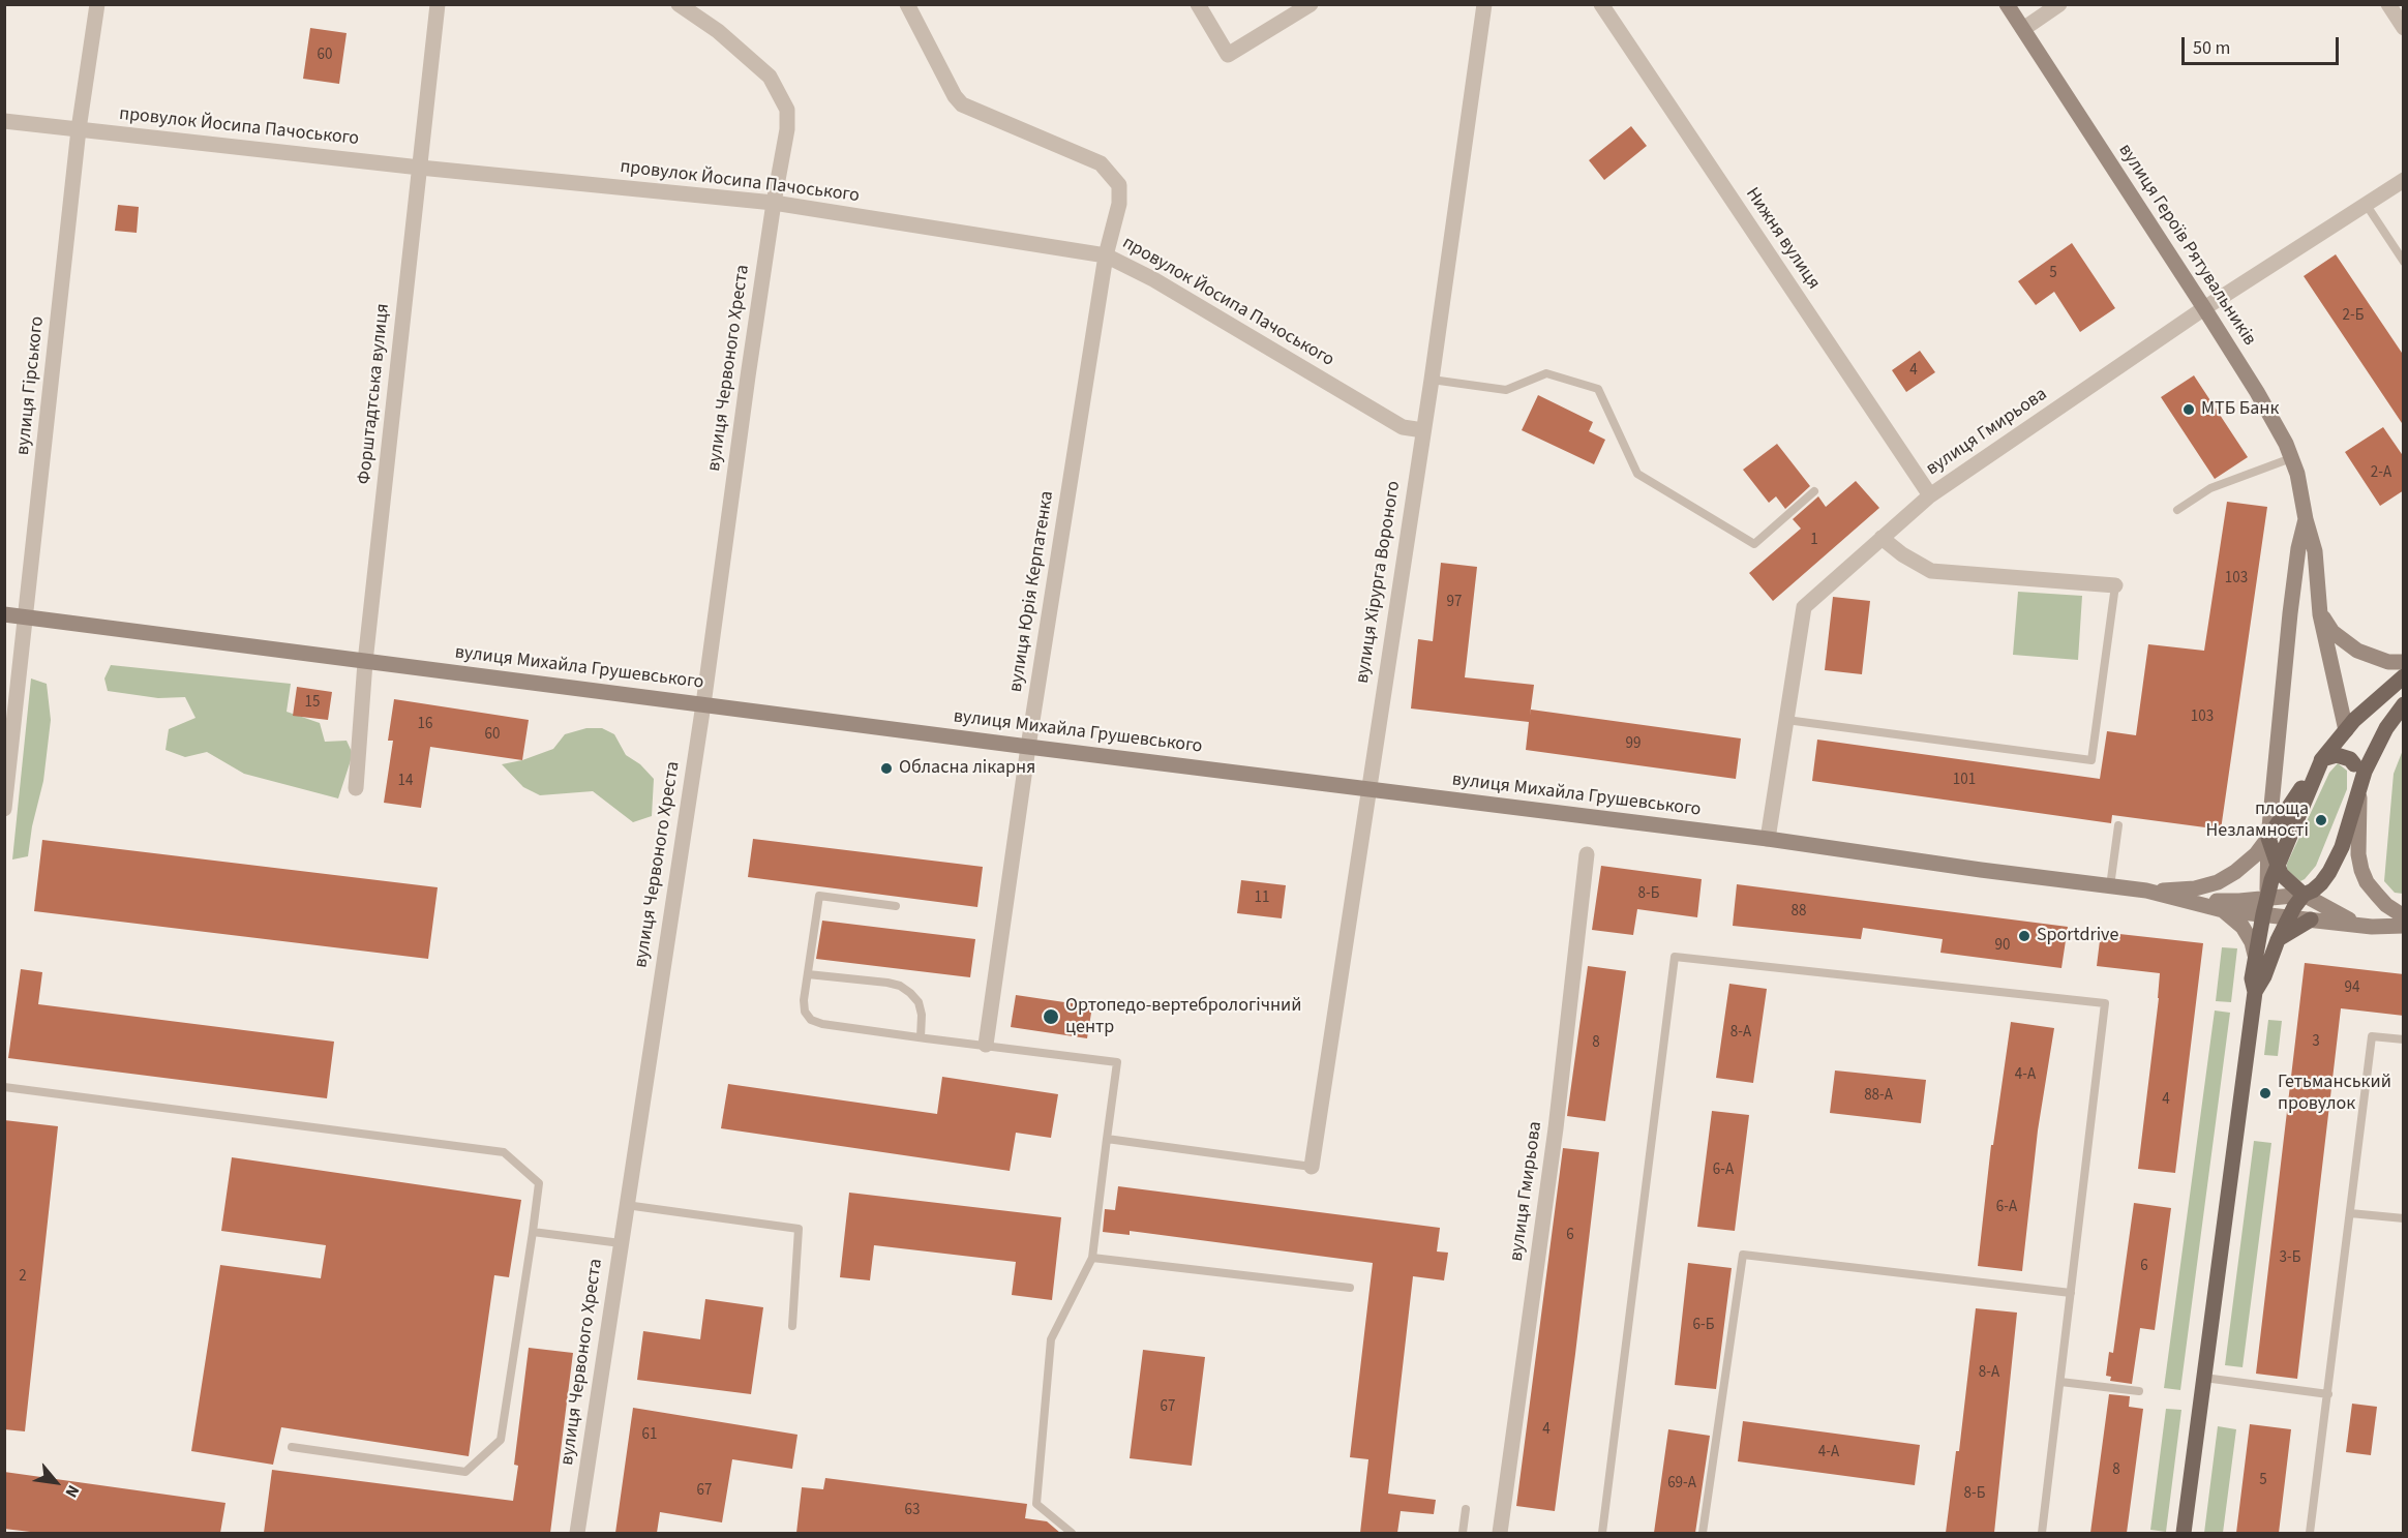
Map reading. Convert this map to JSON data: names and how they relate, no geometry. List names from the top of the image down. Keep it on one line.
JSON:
{"streets":{"street":["провулок Йосипа Пачоського","Нижня вулиця","вулиця Героїв Рятувальників","вулиця Червоного Хреста","вулиця Гірського","Форштадтська вулиця","вулиця Гмирьова","вулиця Хірурга Вороного","вулиця Юрія Керпатенка","вулиця Михайла Грушевського"]},"crossings":[["провулок Йосипа Пачоського","вулиця Червоного Хреста"],["провулок Йосипа Пачоського","вулиця Гірського"],["провулок Йосипа Пачоського","Форштадтська вулиця"],["провулок Йосипа Пачоського","вулиця Хірурга Вороного"],["провулок Йосипа Пачоського","вулиця Юрія Керпатенка"],["Нижня вулиця","вулиця Гмирьова"],["вулиця Героїв Рятувальників","вулиця Гмирьова"],["вулиця Червоного Хреста","вулиця Михайла Грушевського"],["вулиця Гірського","вулиця Михайла Грушевського"],["Форштадтська вулиця","вулиця Михайла Грушевського"],["вулиця Гмирьова","вулиця Михайла Грушевського"],["вулиця Хірурга Вороного","вулиця Михайла Грушевського"],["вулиця Юрія Керпатенка","вулиця Михайла Грушевського"]],"places":["МТБ Банк","Обласна лікарня","площа Незламності","Sportdrive","Ортопедо-вертебрологічний центр","Гетьманський провулок"],"house_numbers":["60","5","2-Б","4","2-А","1","103","97","15","103","16","60","99","101","14","8-Б","11","88","90","94","8-А","3","8","4-А","88-А","4","6-А","6-А","6","3-Б","6","2","6-Б","8-А","67","4","61","4-А","8","5","69-А","67","8-Б","63"],"scale_bar":"50 m","north":"bottom right"}
